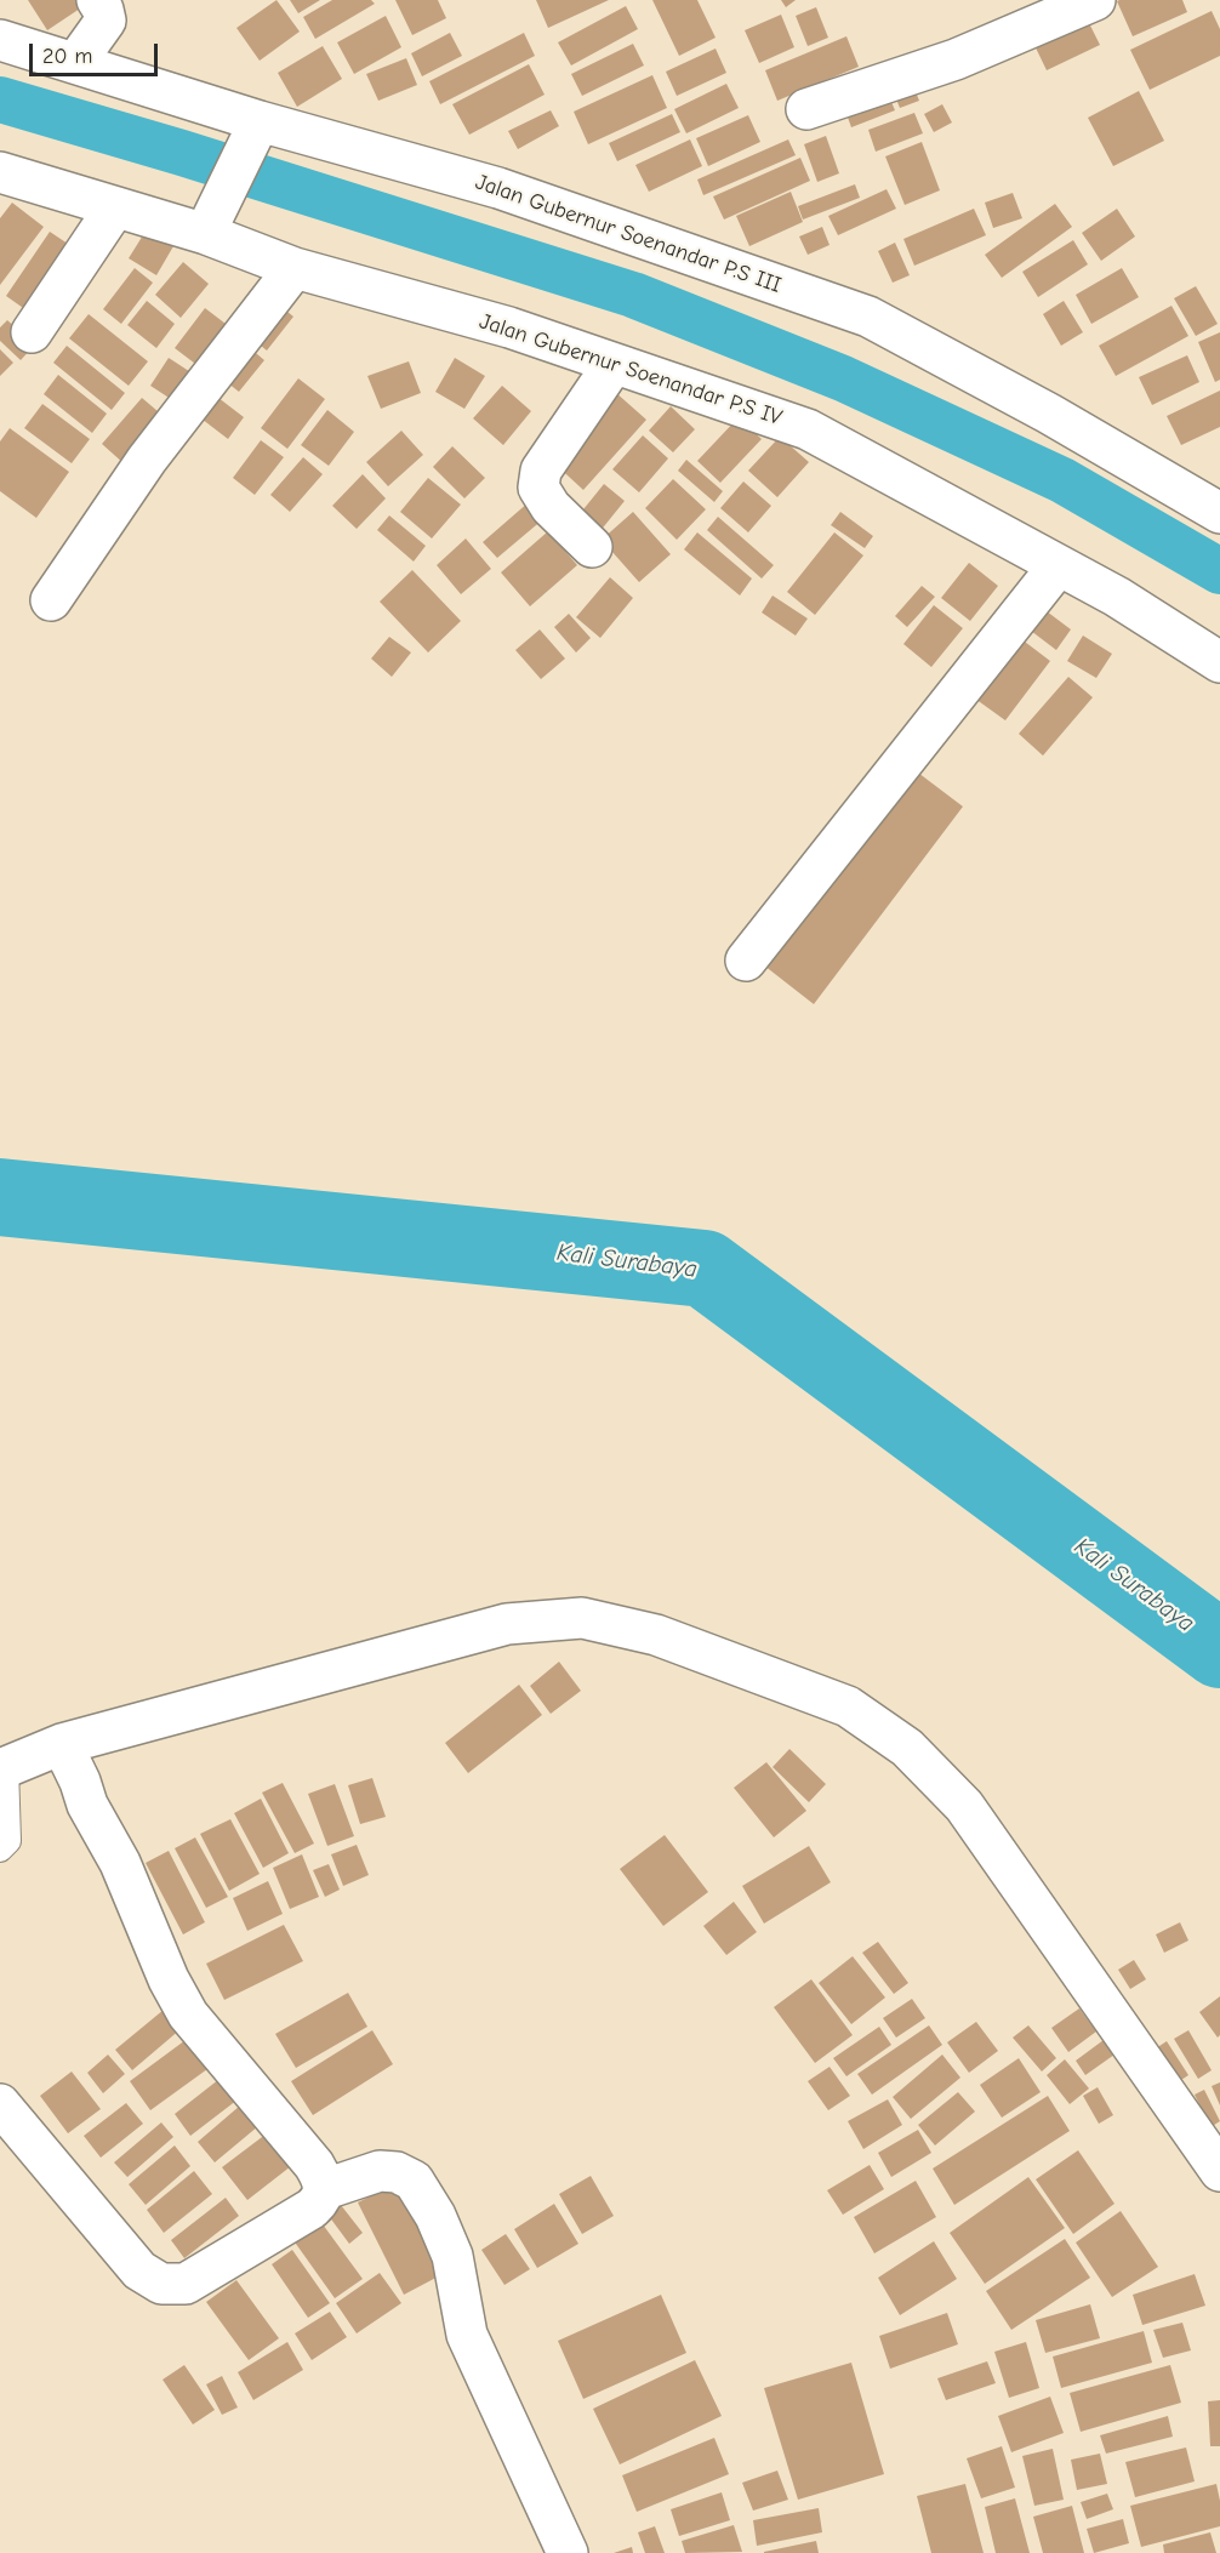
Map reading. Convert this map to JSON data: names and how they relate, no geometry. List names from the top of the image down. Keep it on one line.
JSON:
{"streets":{"street":["Jalan Gubernur Soenandar P.S III","Jalan Gubernur Soenandar P.S IV"]},"water":["Kali Surabaya"],"scale_bar":"20 m"}
